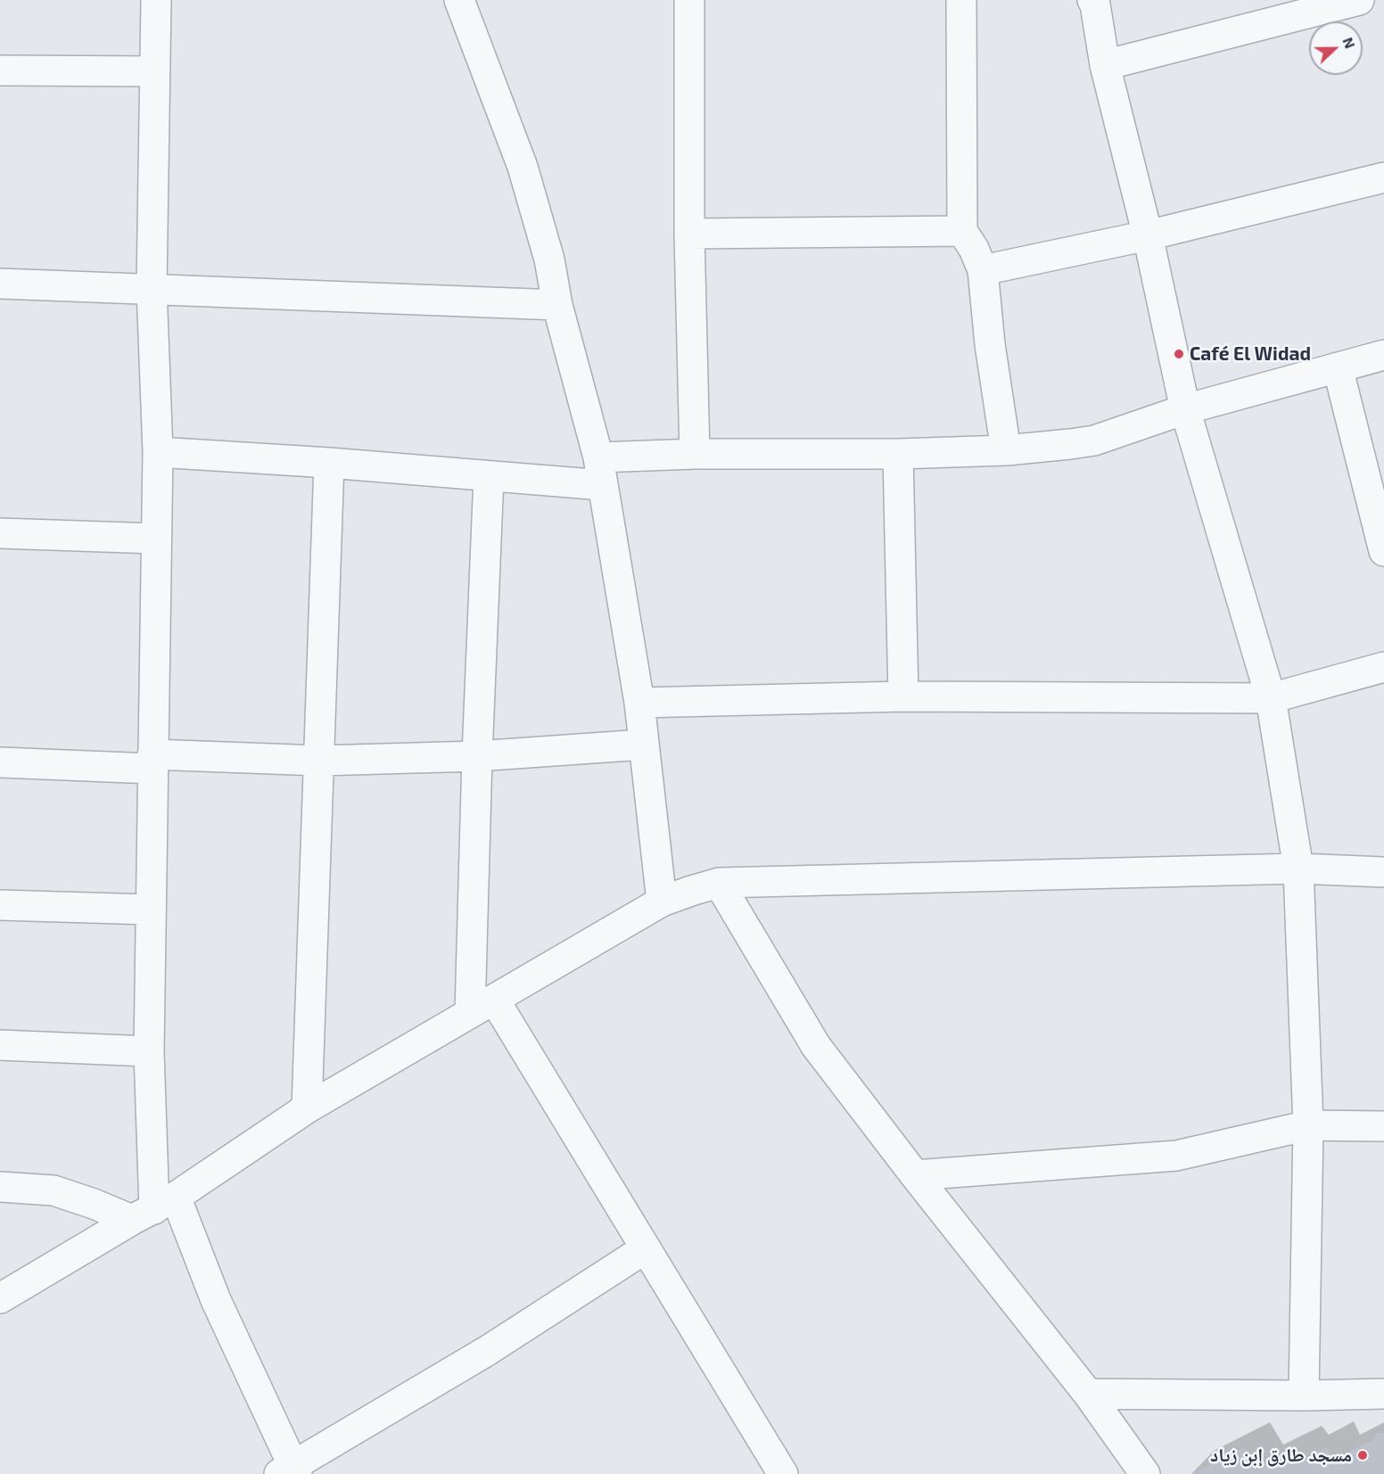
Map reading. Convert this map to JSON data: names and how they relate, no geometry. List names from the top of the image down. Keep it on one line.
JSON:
{"places":["Café El Widad","مسجد طارق إبن زياد"],"north":"right"}
